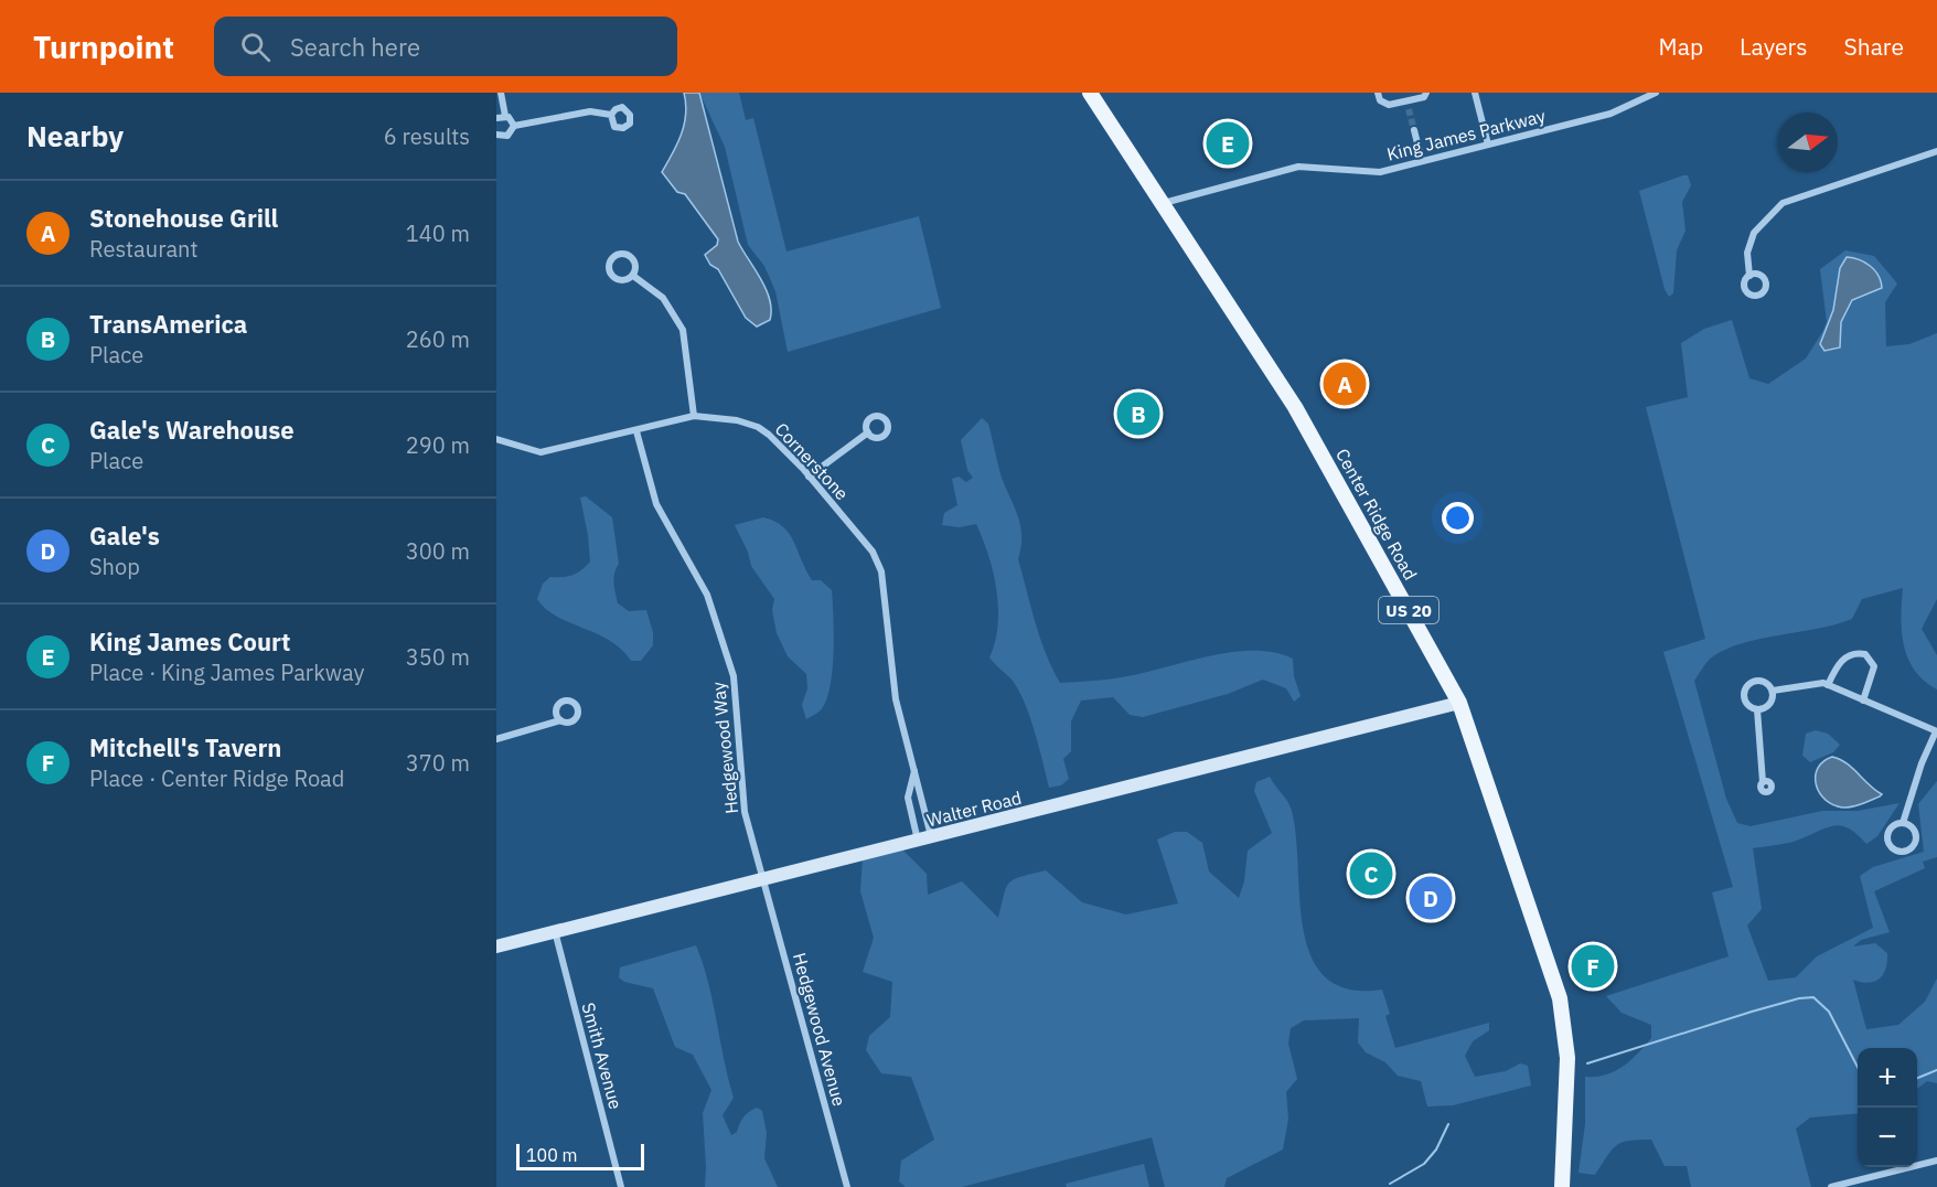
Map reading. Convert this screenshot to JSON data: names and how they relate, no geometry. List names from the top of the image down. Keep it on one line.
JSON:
{"streets":{"main road":["Center Ridge Road","US 20"],"street":["King James Parkway","Cornerstone","Hedgewood Way","Walter Road","Hedgewood Avenue","Smith Avenue"]},"crossings":[["King James Parkway","Center Ridge Road"],["Cornerstone","Hedgewood Way"],["Cornerstone","Walter Road"],["Center Ridge Road","Walter Road"],["Hedgewood Way","Walter Road"],["Hedgewood Way","Hedgewood Avenue"],["Walter Road","Hedgewood Avenue"],["Walter Road","Smith Avenue"]],"scale_bar":"100 m","north":"right","page":{"header":"Turnpoint","search":"Search here","nav":["Map","Layers","Share"],"heading":["Nearby","6 results"],"pins":["E","A","B","C","D","F"],"list":[{"mark":"A","name":"Stonehouse Grill","note":"Restaurant","value":"140 m"},{"mark":"B","name":"TransAmerica","note":"Place","value":"260 m"},{"mark":"C","name":"Gale's Warehouse","note":"Place","value":"290 m"},{"mark":"D","name":"Gale's","note":"Shop","value":"300 m"},{"mark":"E","name":"King James Court","note":"Place · King James Parkway","value":"350 m"},{"mark":"F","name":"Mitchell's Tavern","note":"Place · Center Ridge Road","value":"370 m"}],"map_buttons":["+","−"],"scale":"100 m"}}
